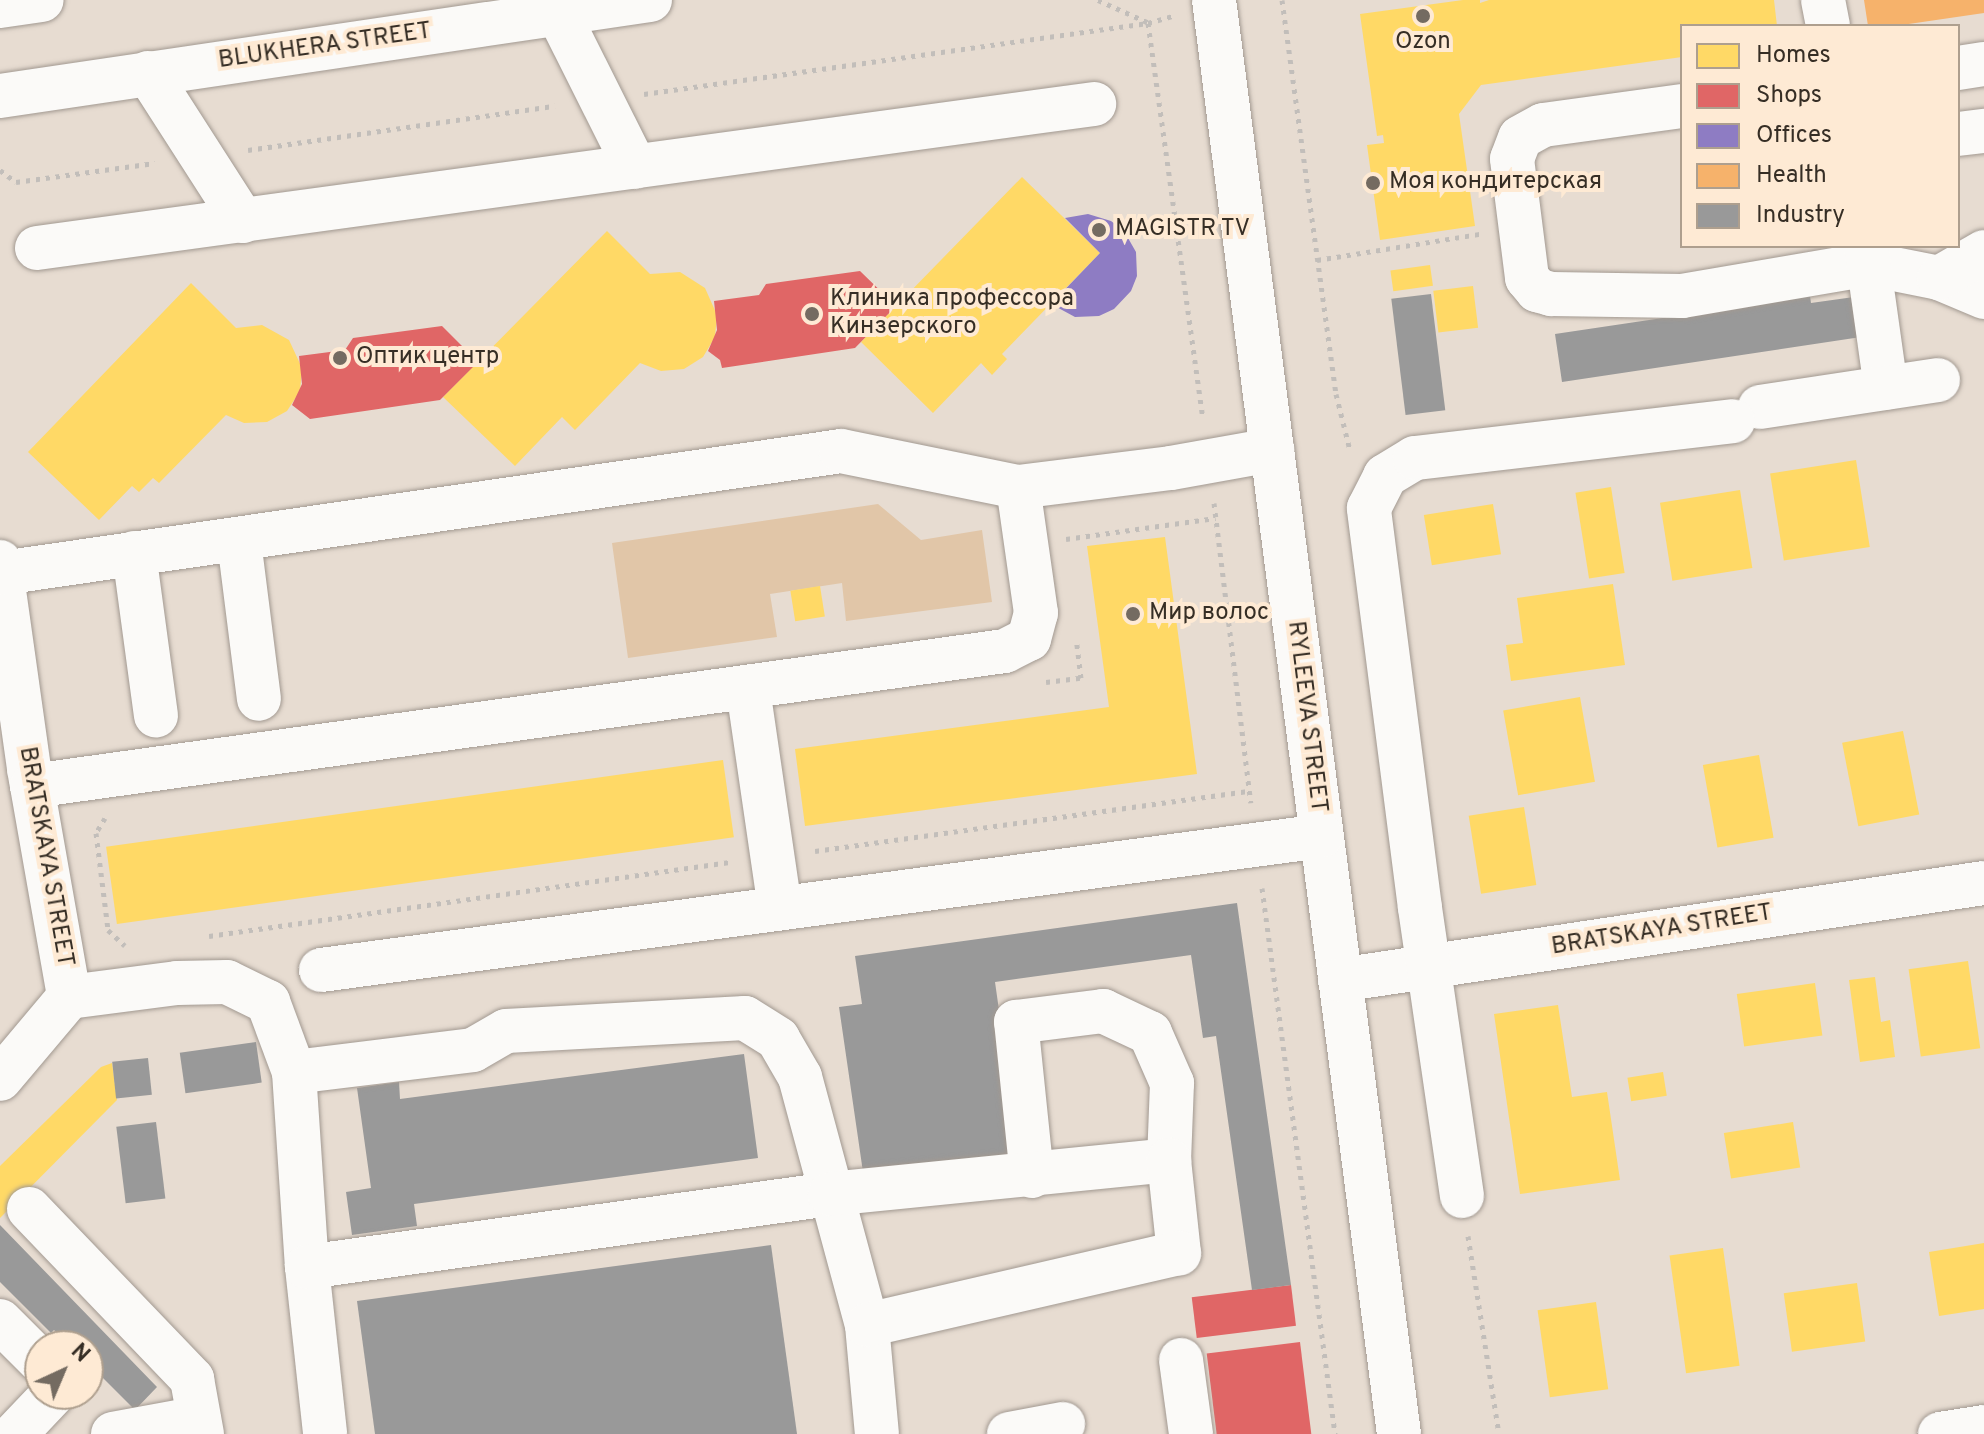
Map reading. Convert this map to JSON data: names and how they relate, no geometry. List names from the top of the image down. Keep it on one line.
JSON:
{"streets":{"street":["BLUKHERA STREET","RYLEEVA STREET","BRATSKAYA STREET"]},"crossings":[["RYLEEVA STREET","BRATSKAYA STREET"]],"places":["Ozon","Моя кондитерская","MAGISTR TV","Клиника профессора Кинзерского","Оптик центр","Мир волос"],"legend":["Homes","Shops","Offices","Health","Industry"],"north":"top right"}
